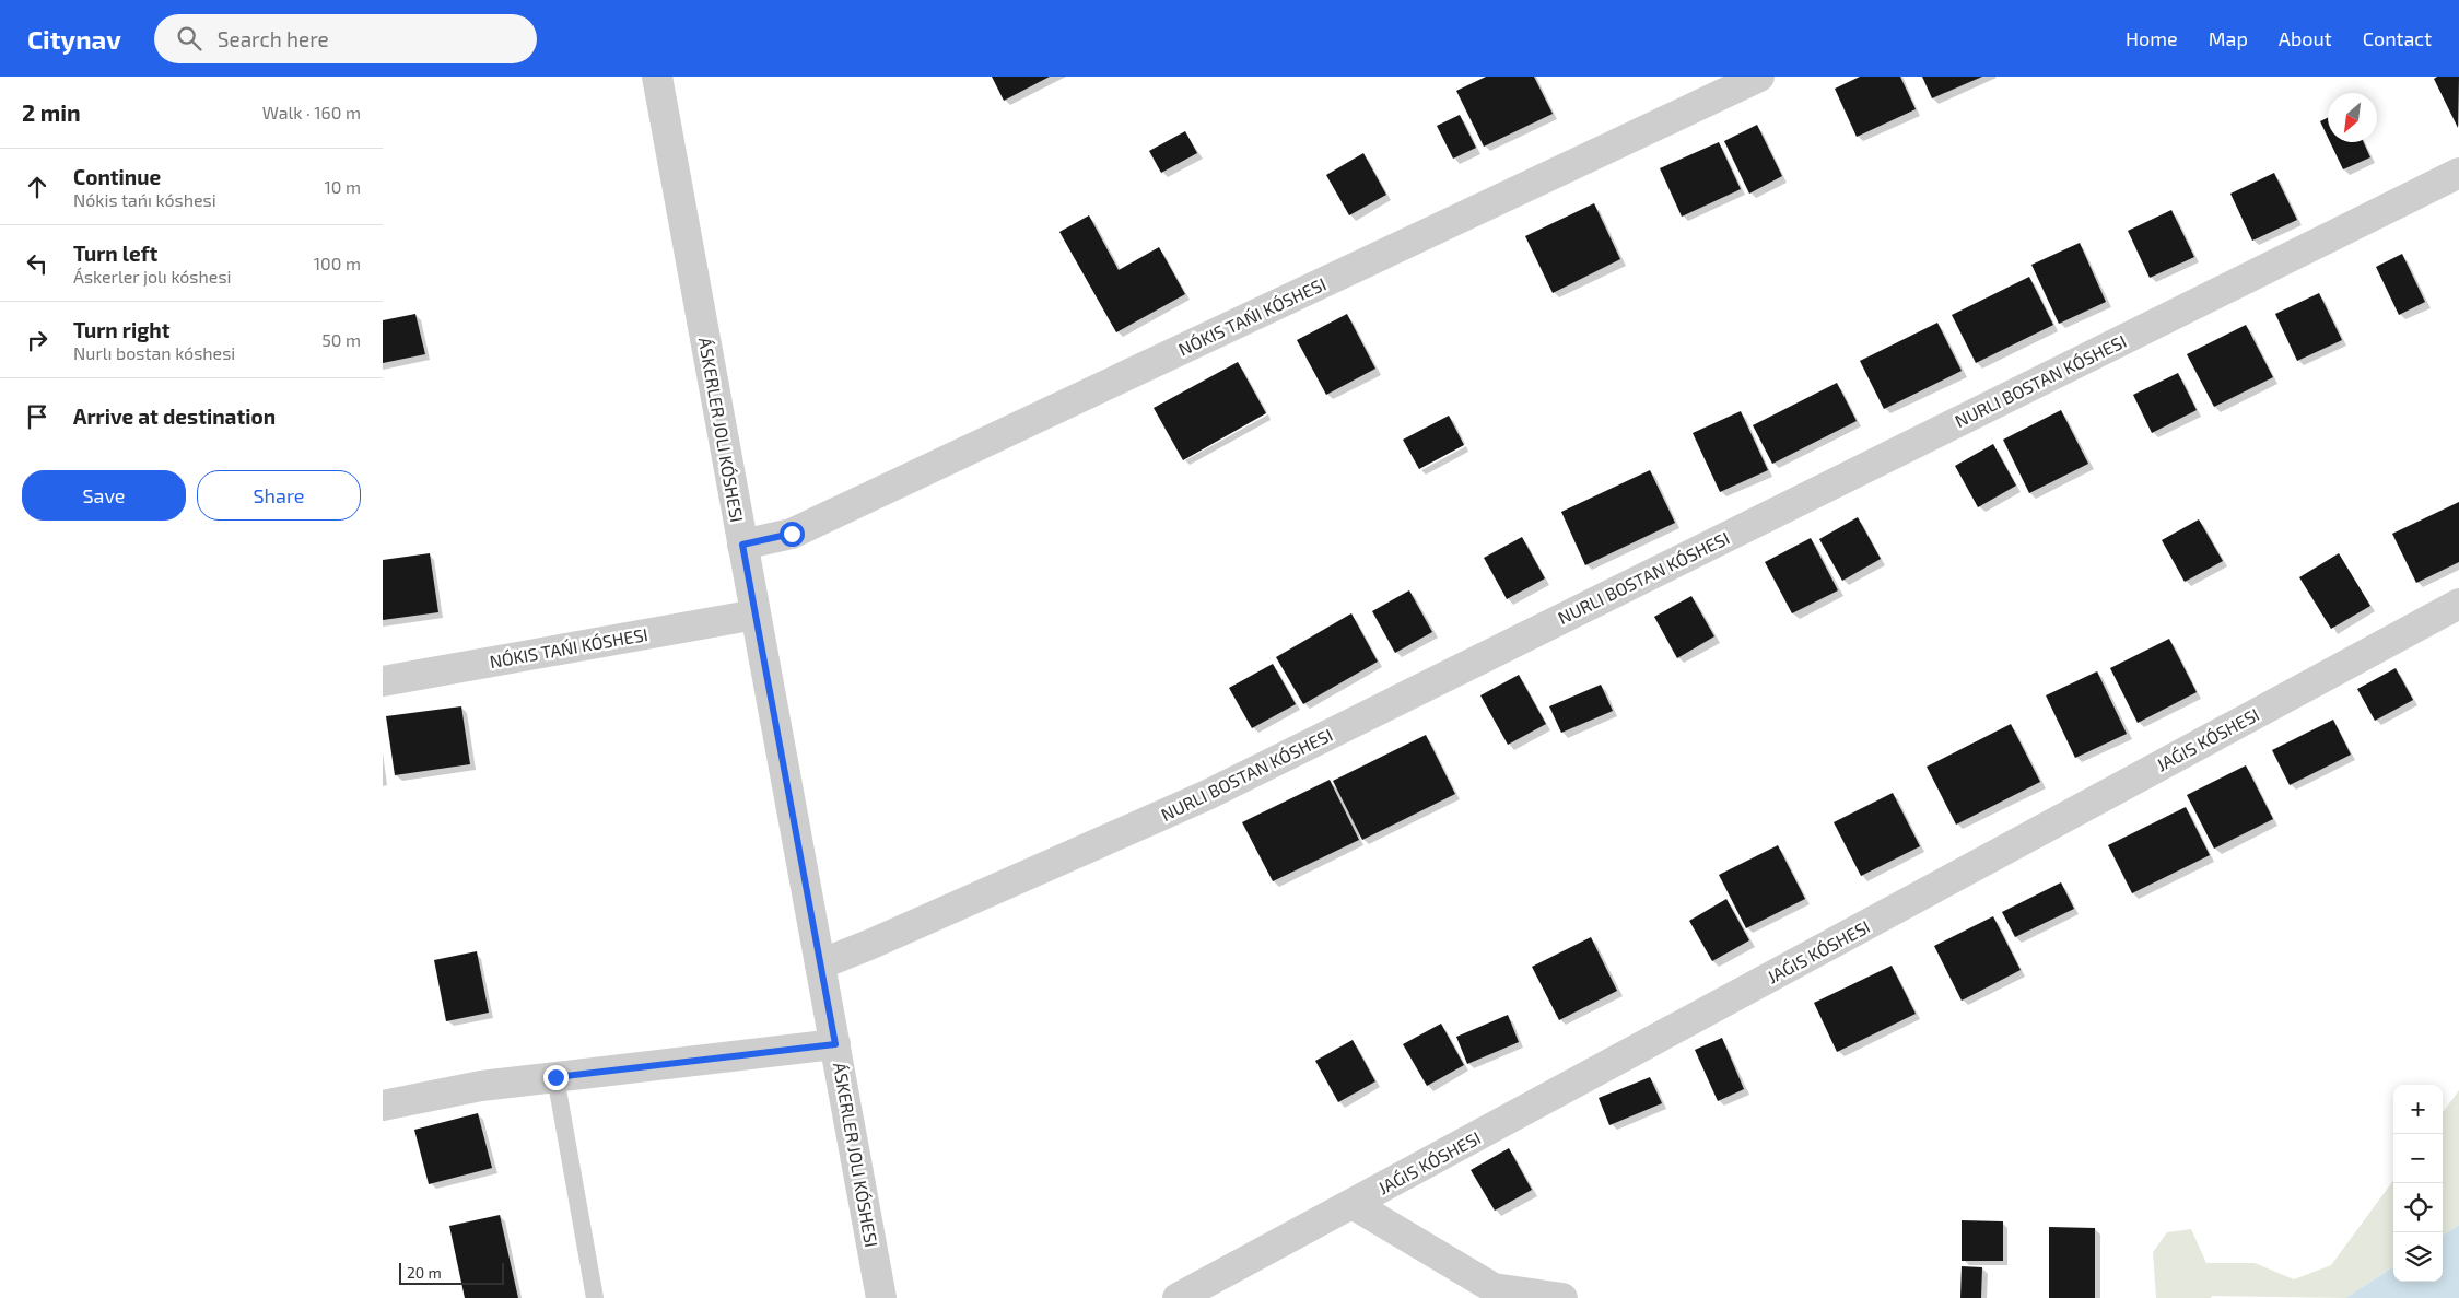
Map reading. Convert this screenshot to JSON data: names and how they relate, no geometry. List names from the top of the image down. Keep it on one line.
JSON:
{"scale_bar":"20 m","north":"bottom left","page":{"header":"Citynav","search":"Search here","nav":["Home","Map","About","Contact"],"heading":["2 min","Walk · 160 m"],"list":[["Continue","Nókis tańı kóshesi","10 m"],["Turn left","Áskerler jolı kóshesi","100 m"],["Turn right","Nurlı bostan kóshesi","50 m"],"Arrive at destination"],"buttons":["Save","Share"],"map_buttons":["+","−"],"scale":"20 m"}}
